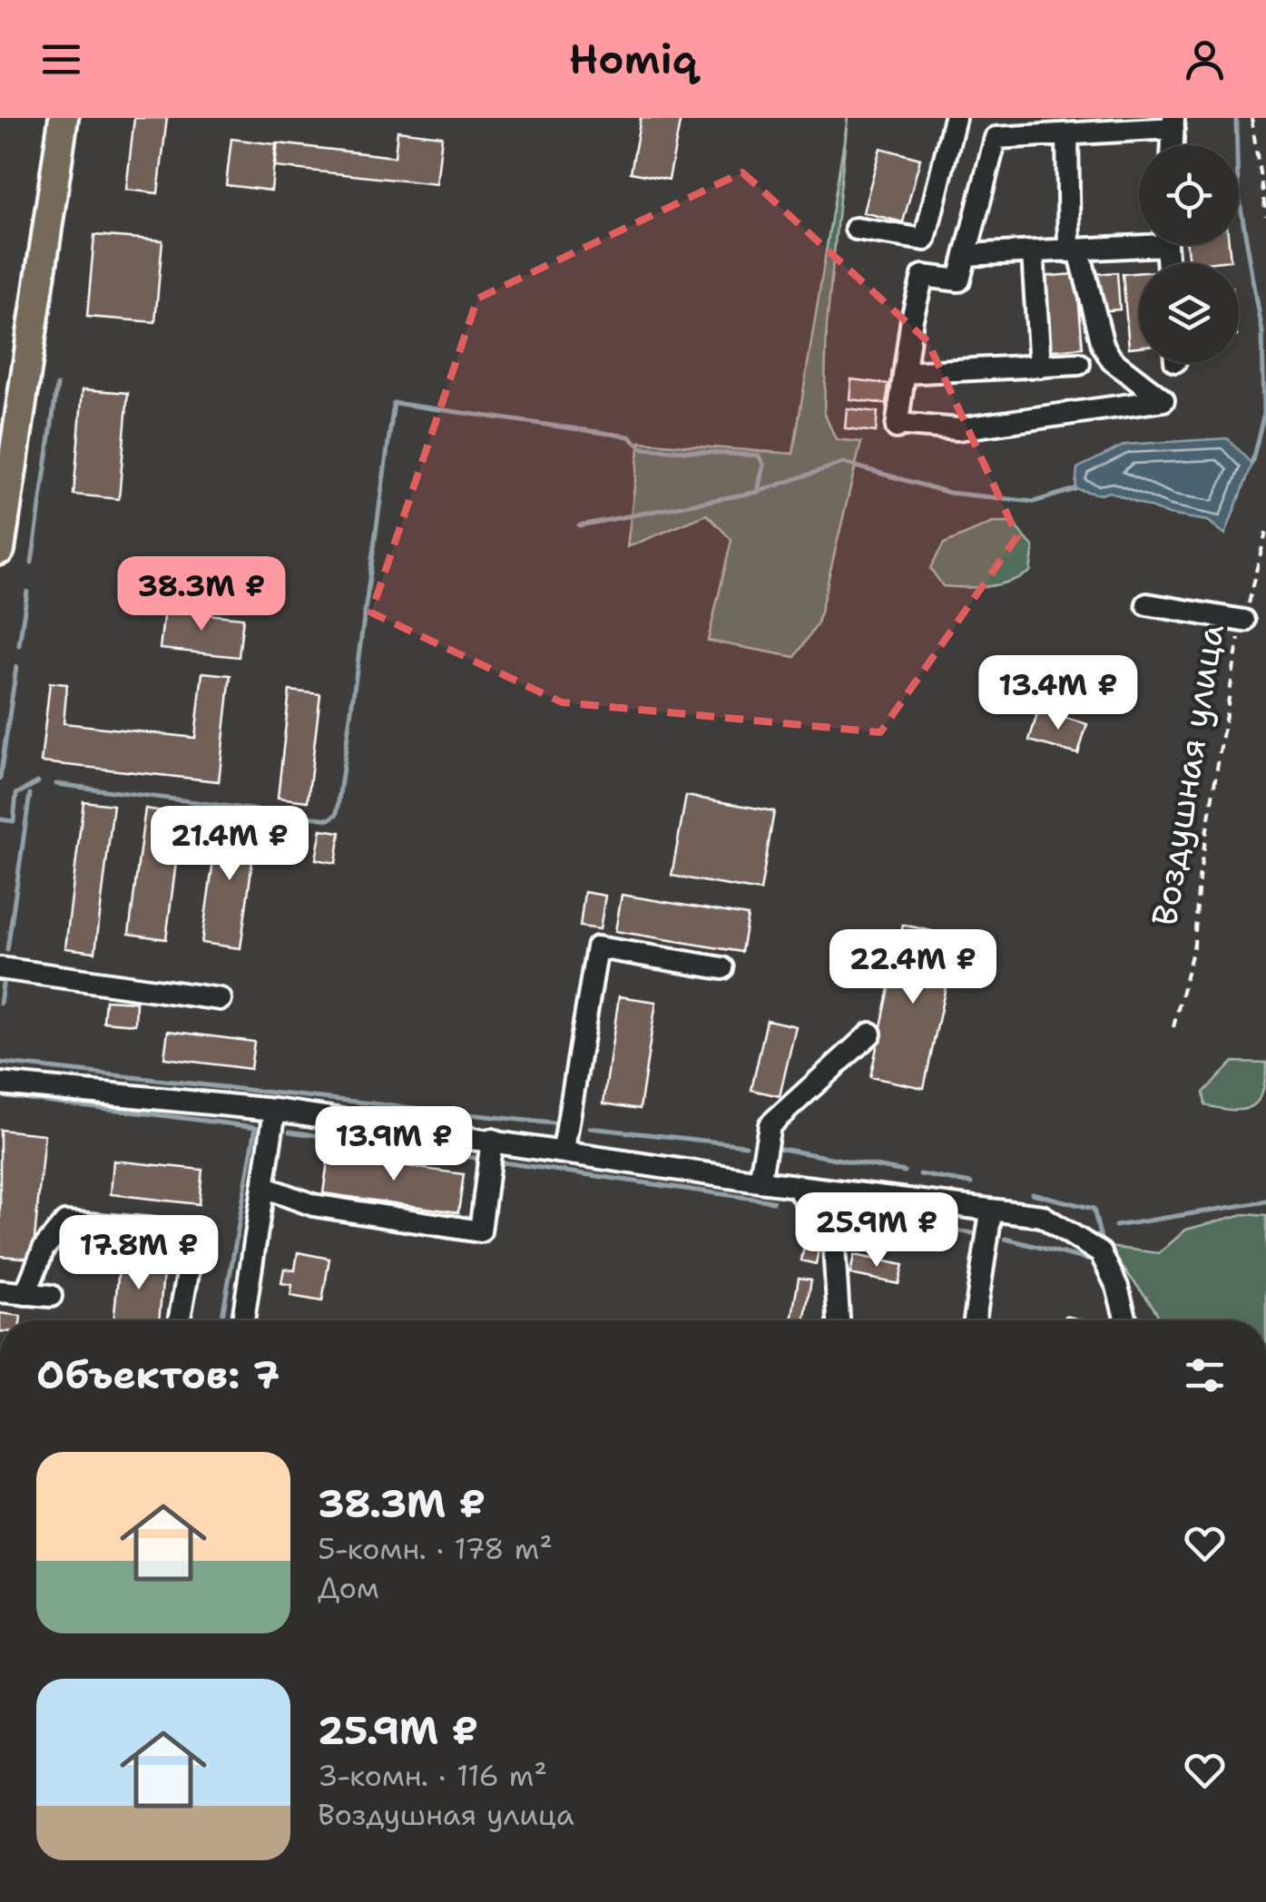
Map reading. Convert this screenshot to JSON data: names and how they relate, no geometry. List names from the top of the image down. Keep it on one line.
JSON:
{"streets":{"path":["Воздушная улица"]},"page":{"header":"Homiq","price":["38.3M ₽","13.4M ₽","21.4M ₽","22.4M ₽","13.9M ₽","25.9M ₽","17.8M ₽"],"heading":"Объектов: 7","list":[{"name":"38.3M ₽","note":"5-комн. · 178 m² · Дом"},{"name":"25.9M ₽","note":"3-комн. · 116 m² · Воздушная улица"}]}}
